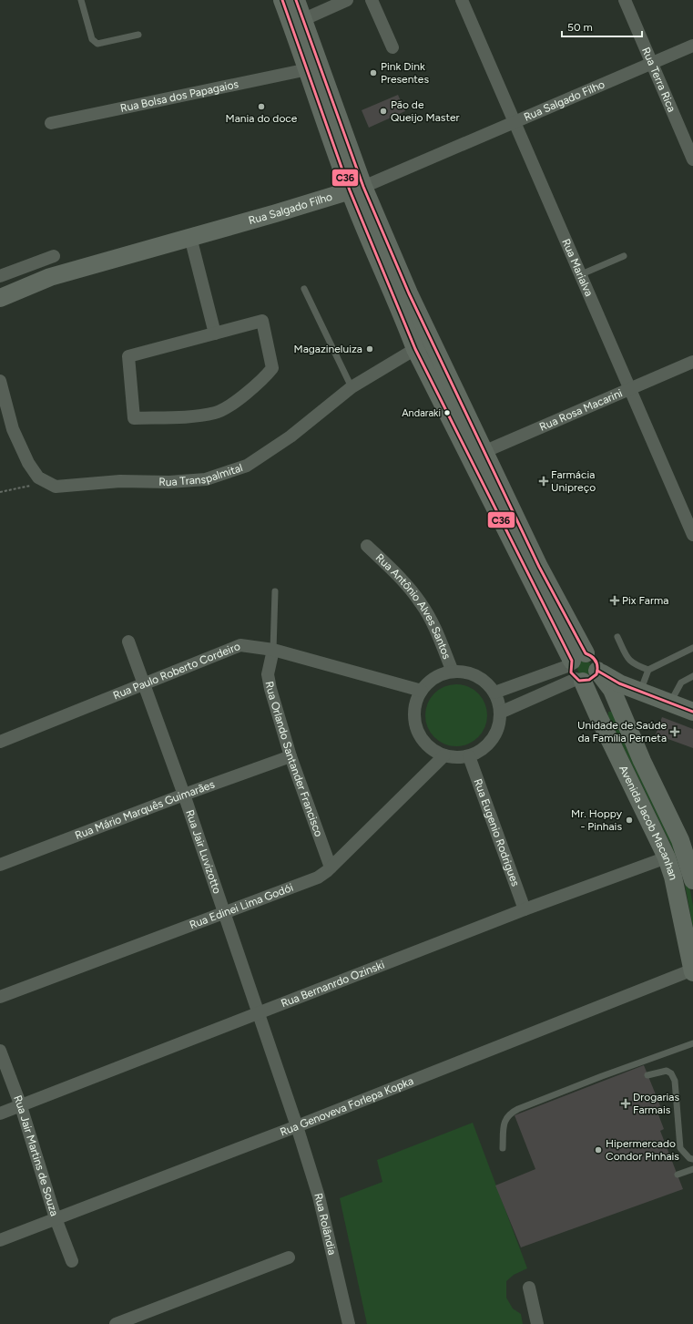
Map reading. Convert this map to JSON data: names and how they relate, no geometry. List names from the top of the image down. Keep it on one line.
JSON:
{"streets":{"main road":["Rua Salgado Filho","Avenida Jacob Macanhan"],"street":["Rua Terra Rica","Rua Bolsa dos Papagaios","Rua Marialva","Rua Rosa Macarini","Rua Transpalmital","Rua Antônio Alves Santos","Rua Paulo Roberto Cordeiro","Rua Orlando Santander Francisco","Rua Mário Marquês Guimarães","Rua Eugenio Rodrigues","Rua Jair Luvizotto","Rua Edinei Lima Godói","Rua Bernanrdo Ozinski","Rua Genoveva Forlepa Kopka","Rua Jair Martins de Souza","Rua Rolândia"]},"crossings":[["Rua Terra Rica","Rua Salgado Filho"],["Rua Bolsa dos Papagaios","Avenida Jacob Macanhan"],["Rua Salgado Filho","Rua Marialva"],["Rua Salgado Filho","Avenida Jacob Macanhan"],["Rua Marialva","Rua Rosa Macarini"],["Rua Rosa Macarini","Avenida Jacob Macanhan"],["Rua Transpalmital","Avenida Jacob Macanhan"],["Rua Antônio Alves Santos","Rua Paulo Roberto Cordeiro"],["Rua Antônio Alves Santos","Rua Eugenio Rodrigues"],["Rua Antônio Alves Santos","Rua Edinei Lima Godói"],["Rua Paulo Roberto Cordeiro","Rua Orlando Santander Francisco"],["Rua Paulo Roberto Cordeiro","Rua Eugenio Rodrigues"],["Rua Paulo Roberto Cordeiro","Rua Jair Luvizotto"],["Rua Paulo Roberto Cordeiro","Rua Edinei Lima Godói"],["Rua Orlando Santander Francisco","Rua Mário Marquês Guimarães"],["Rua Orlando Santander Francisco","Rua Edinei Lima Godói"],["Rua Mário Marquês Guimarães","Rua Jair Luvizotto"],["Avenida Jacob Macanhan","Rua Bernanrdo Ozinski"],["Avenida Jacob Macanhan","Rua Genoveva Forlepa Kopka"],["Rua Eugenio Rodrigues","Rua Edinei Lima Godói"],["Rua Eugenio Rodrigues","Rua Bernanrdo Ozinski"],["Rua Jair Luvizotto","Rua Edinei Lima Godói"],["Rua Jair Luvizotto","Rua Bernanrdo Ozinski"],["Rua Jair Luvizotto","Rua Genoveva Forlepa Kopka"],["Rua Jair Luvizotto","Rua Rolândia"],["Rua Bernanrdo Ozinski","Rua Jair Martins de Souza"],["Rua Genoveva Forlepa Kopka","Rua Jair Martins de Souza"],["Rua Genoveva Forlepa Kopka","Rua Rolândia"]],"places":{"other":["Pink Dink Presentes","Mania do doce","Pão de Queijo Master","Magazineluiza","Andaraki","Mr. Hoppy - Pinhais","Hipermercado Condor Pinhais"],"health":["Farmácia Unipreço","Pix Farma","Unidade de Saúde da Família Perneta","Drogarias Farmais"]},"lines":["transit line C36"],"scale_bar":"50 m"}
